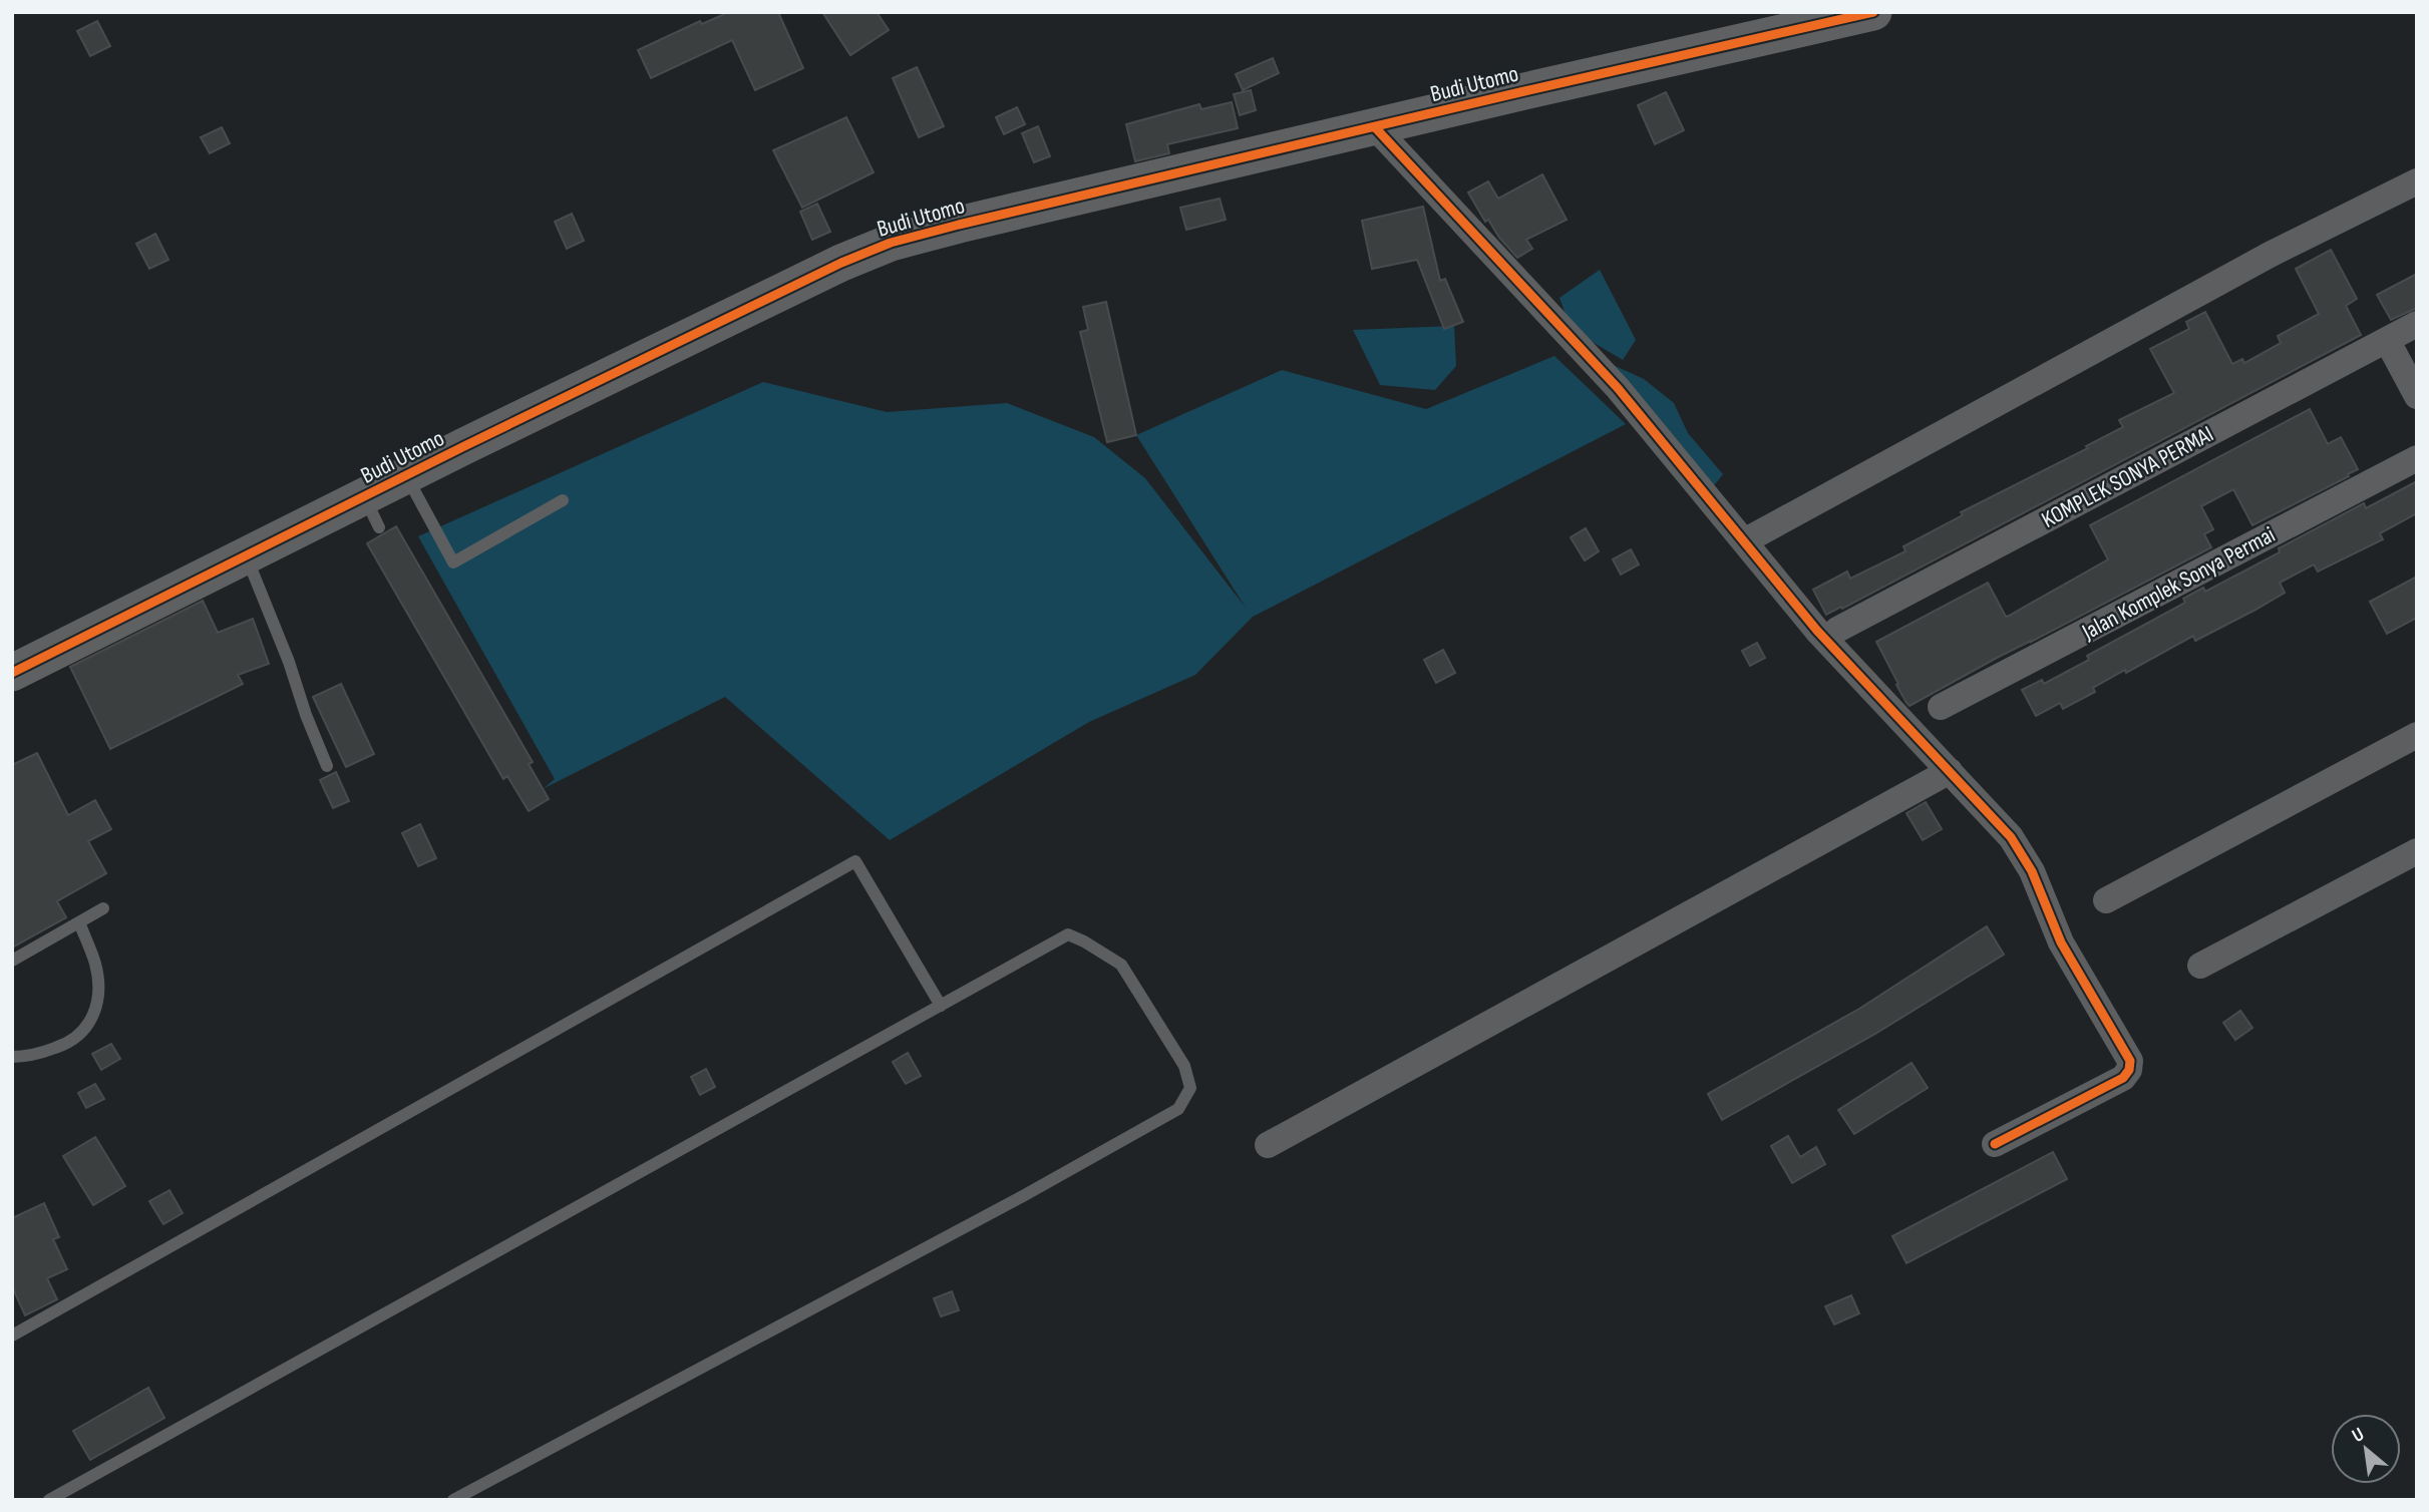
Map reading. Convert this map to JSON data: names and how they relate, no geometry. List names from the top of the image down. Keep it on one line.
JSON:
{"streets":{"street":["Budi Utomo","KOMPLEK SONYA PERMAI","Jalan Komplek Sonya Permai"]},"north":"top left"}
